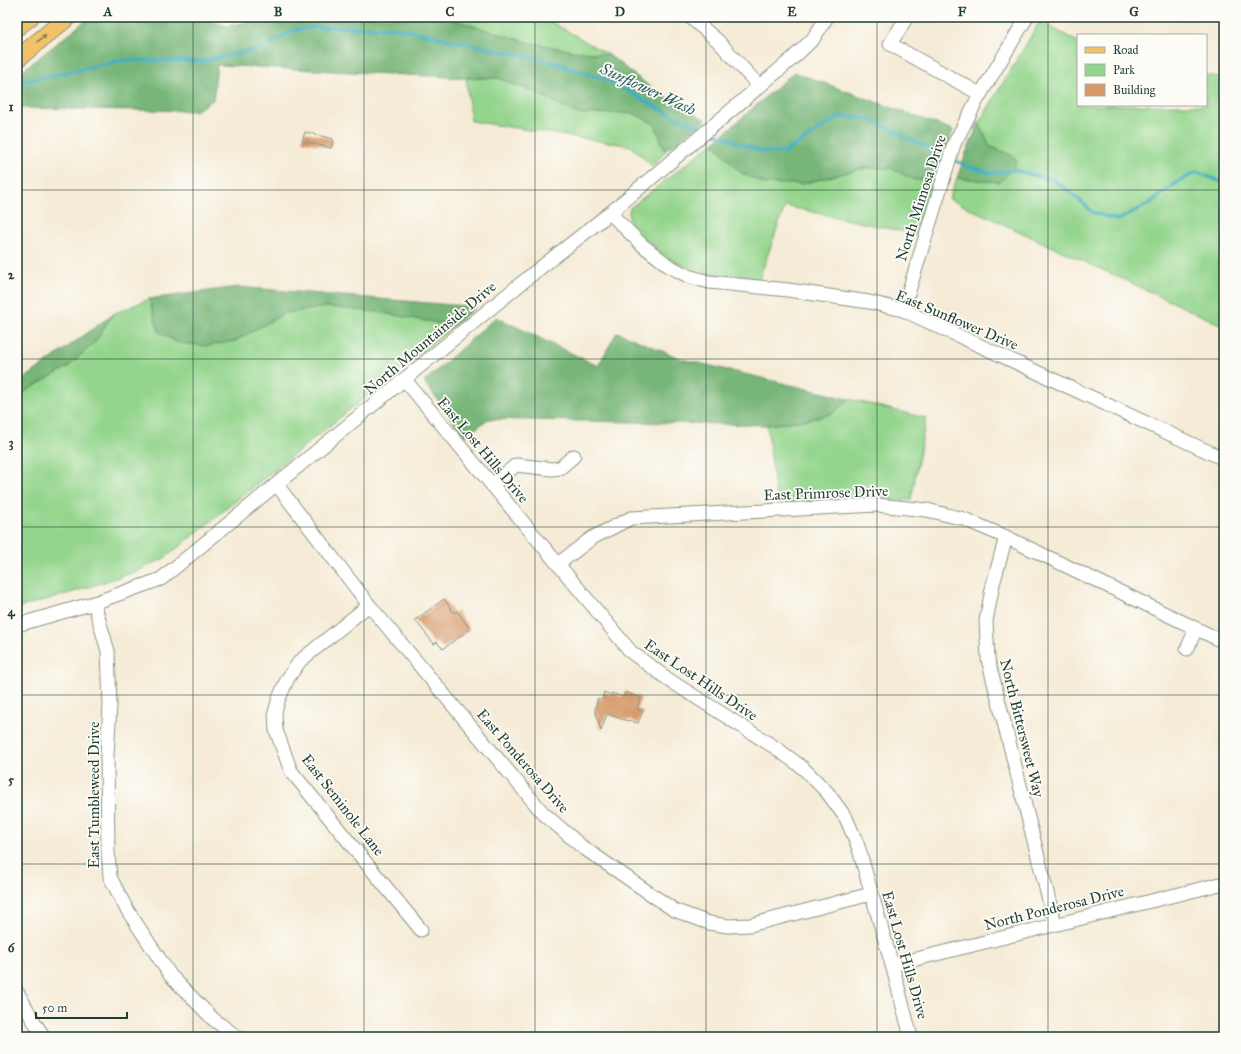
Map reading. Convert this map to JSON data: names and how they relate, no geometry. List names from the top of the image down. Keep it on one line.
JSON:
{"streets":{"street":["North Mimosa Drive","East Sunflower Drive","North Mountainside Drive","East Lost Hills Drive","East Primrose Drive","North Bittersweet Way","East Ponderosa Drive","East Tumbleweed Drive","East Seminole Lane","North Ponderosa Drive"]},"crossings":[["North Mimosa Drive","East Sunflower Drive"],["East Sunflower Drive","North Mountainside Drive"],["North Mountainside Drive","East Lost Hills Drive"],["North Mountainside Drive","East Ponderosa Drive"],["North Mountainside Drive","East Tumbleweed Drive"],["East Lost Hills Drive","East Primrose Drive"],["East Lost Hills Drive","East Ponderosa Drive"],["East Lost Hills Drive","North Ponderosa Drive"],["East Primrose Drive","North Bittersweet Way"],["North Bittersweet Way","North Ponderosa Drive"],["East Ponderosa Drive","East Seminole Lane"]],"water":["Sunflower Wash"],"legend":["Road","Park","Building"],"scale_bar":"50 m","grid":{"columns":["A","B","C","D","E","F","G"],"rows":["1","2","3","4","5","6"]}}
